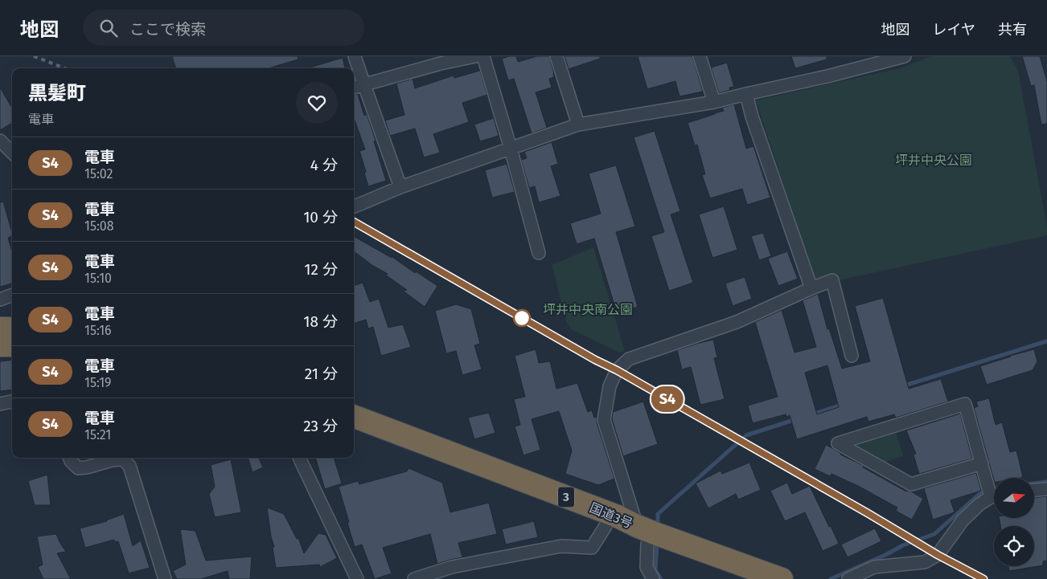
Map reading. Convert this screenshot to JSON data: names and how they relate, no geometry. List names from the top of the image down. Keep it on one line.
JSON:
{"streets":{"highway":["3","国道3号"]},"parks":["坪井中央公園","坪井中央南公園"],"north":"right","page":{"header":"地図","search":"ここで検索","nav":["地図","レイヤ","共有"],"on_map":"S4","heading":["黒髪町","電車"],"list":[{"mark":"S4","name":"電車","note":"15:02","value":"4 分"},{"mark":"S4","name":"電車","note":"15:08","value":"10 分"},{"mark":"S4","name":"電車","note":"15:10","value":"12 分"},{"mark":"S4","name":"電車","note":"15:16","value":"18 分"},{"mark":"S4","name":"電車","note":"15:19","value":"21 分"},{"mark":"S4","name":"電車","note":"15:21","value":"23 分"}]}}
